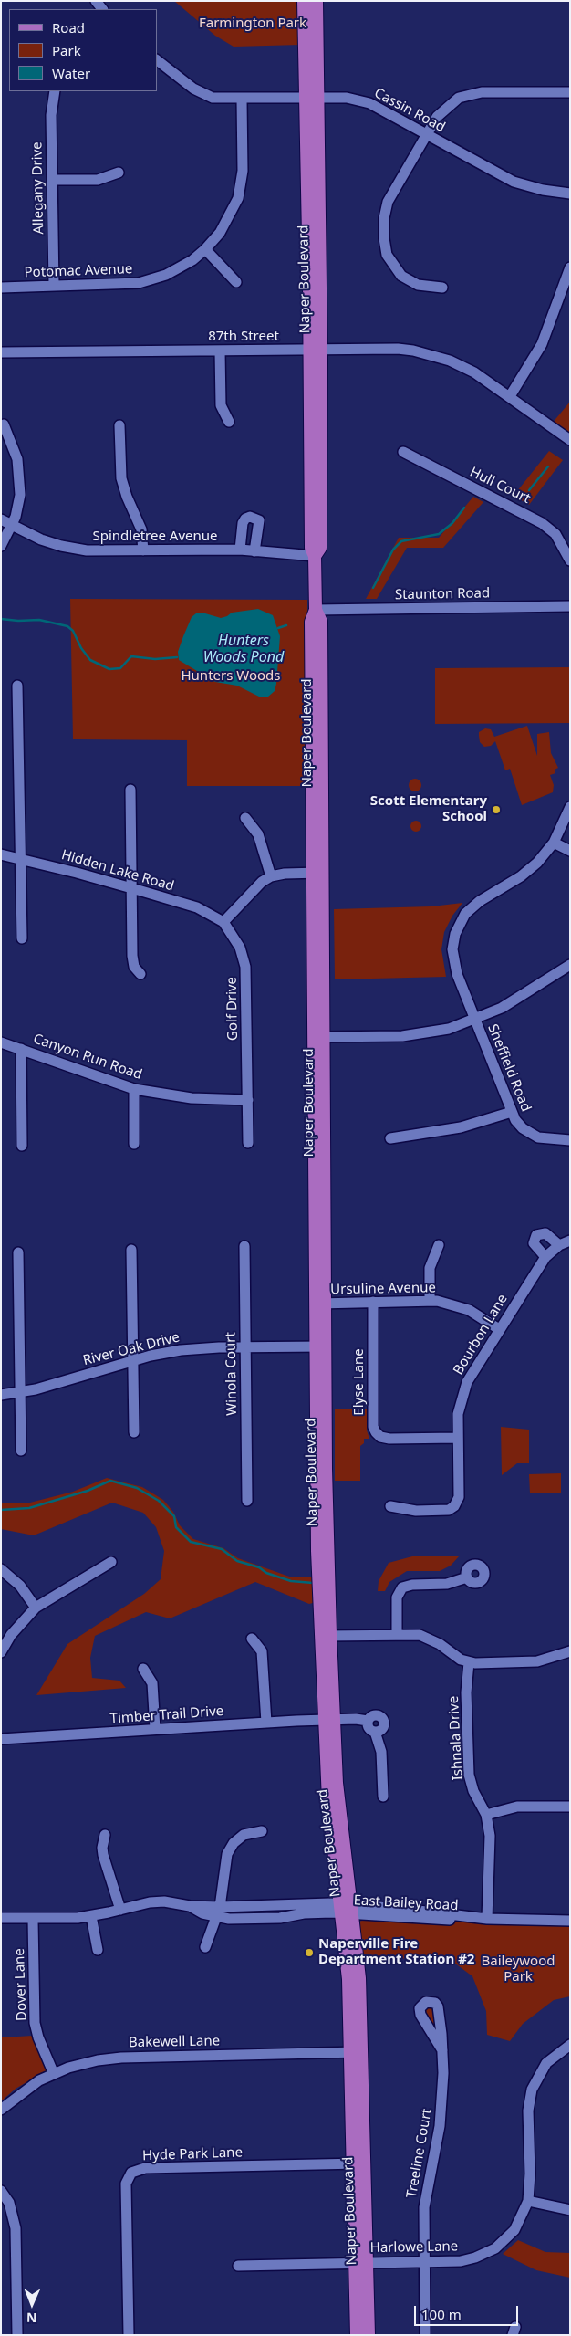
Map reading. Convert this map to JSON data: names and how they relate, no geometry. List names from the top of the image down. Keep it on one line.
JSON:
{"streets":{"main road":["Naper Boulevard"],"street":["Cassin Road","Allegany Drive","Potomac Avenue","87th Street","Hull Court","Spindletree Avenue","Staunton Road","Hidden Lake Road","Golf Drive","Canyon Run Road","Sheffield Road","Ursuline Avenue","Bourbon Lane","River Oak Drive","Winola Court","Elyse Lane","Timber Trail Drive","Ishnala Drive","East Bailey Road","Dover Lane","Bakewell Lane","Treeline Court","Hyde Park Lane","Harlowe Lane"]},"crossings":[["Cassin Road","Potomac Avenue"],["Cassin Road","Naper Boulevard"],["Allegany Drive","Potomac Avenue"],["Naper Boulevard","87th Street"],["Naper Boulevard","Spindletree Avenue"],["Naper Boulevard","Staunton Road"],["Naper Boulevard","Ursuline Avenue"],["Naper Boulevard","River Oak Drive"],["Naper Boulevard","Timber Trail Drive"],["Naper Boulevard","East Bailey Road"],["Naper Boulevard","Bakewell Lane"],["Naper Boulevard","Hyde Park Lane"],["Naper Boulevard","Harlowe Lane"],["Hidden Lake Road","Golf Drive"],["Golf Drive","Canyon Run Road"],["Ursuline Avenue","Bourbon Lane"],["Ursuline Avenue","Elyse Lane"],["Bourbon Lane","Elyse Lane"],["River Oak Drive","Winola Court"],["Ishnala Drive","East Bailey Road"],["East Bailey Road","Dover Lane"],["Dover Lane","Bakewell Lane"],["Treeline Court","Harlowe Lane"]],"water":["Hunters Woods Pond"],"parks":["Farmington Park","Hunters Woods","Baileywood Park"],"places":["Scott Elementary School","Naperville Fire Department Station #2"],"legend":["Road","Park","Water"],"scale_bar":"100 m","north":"bottom"}
